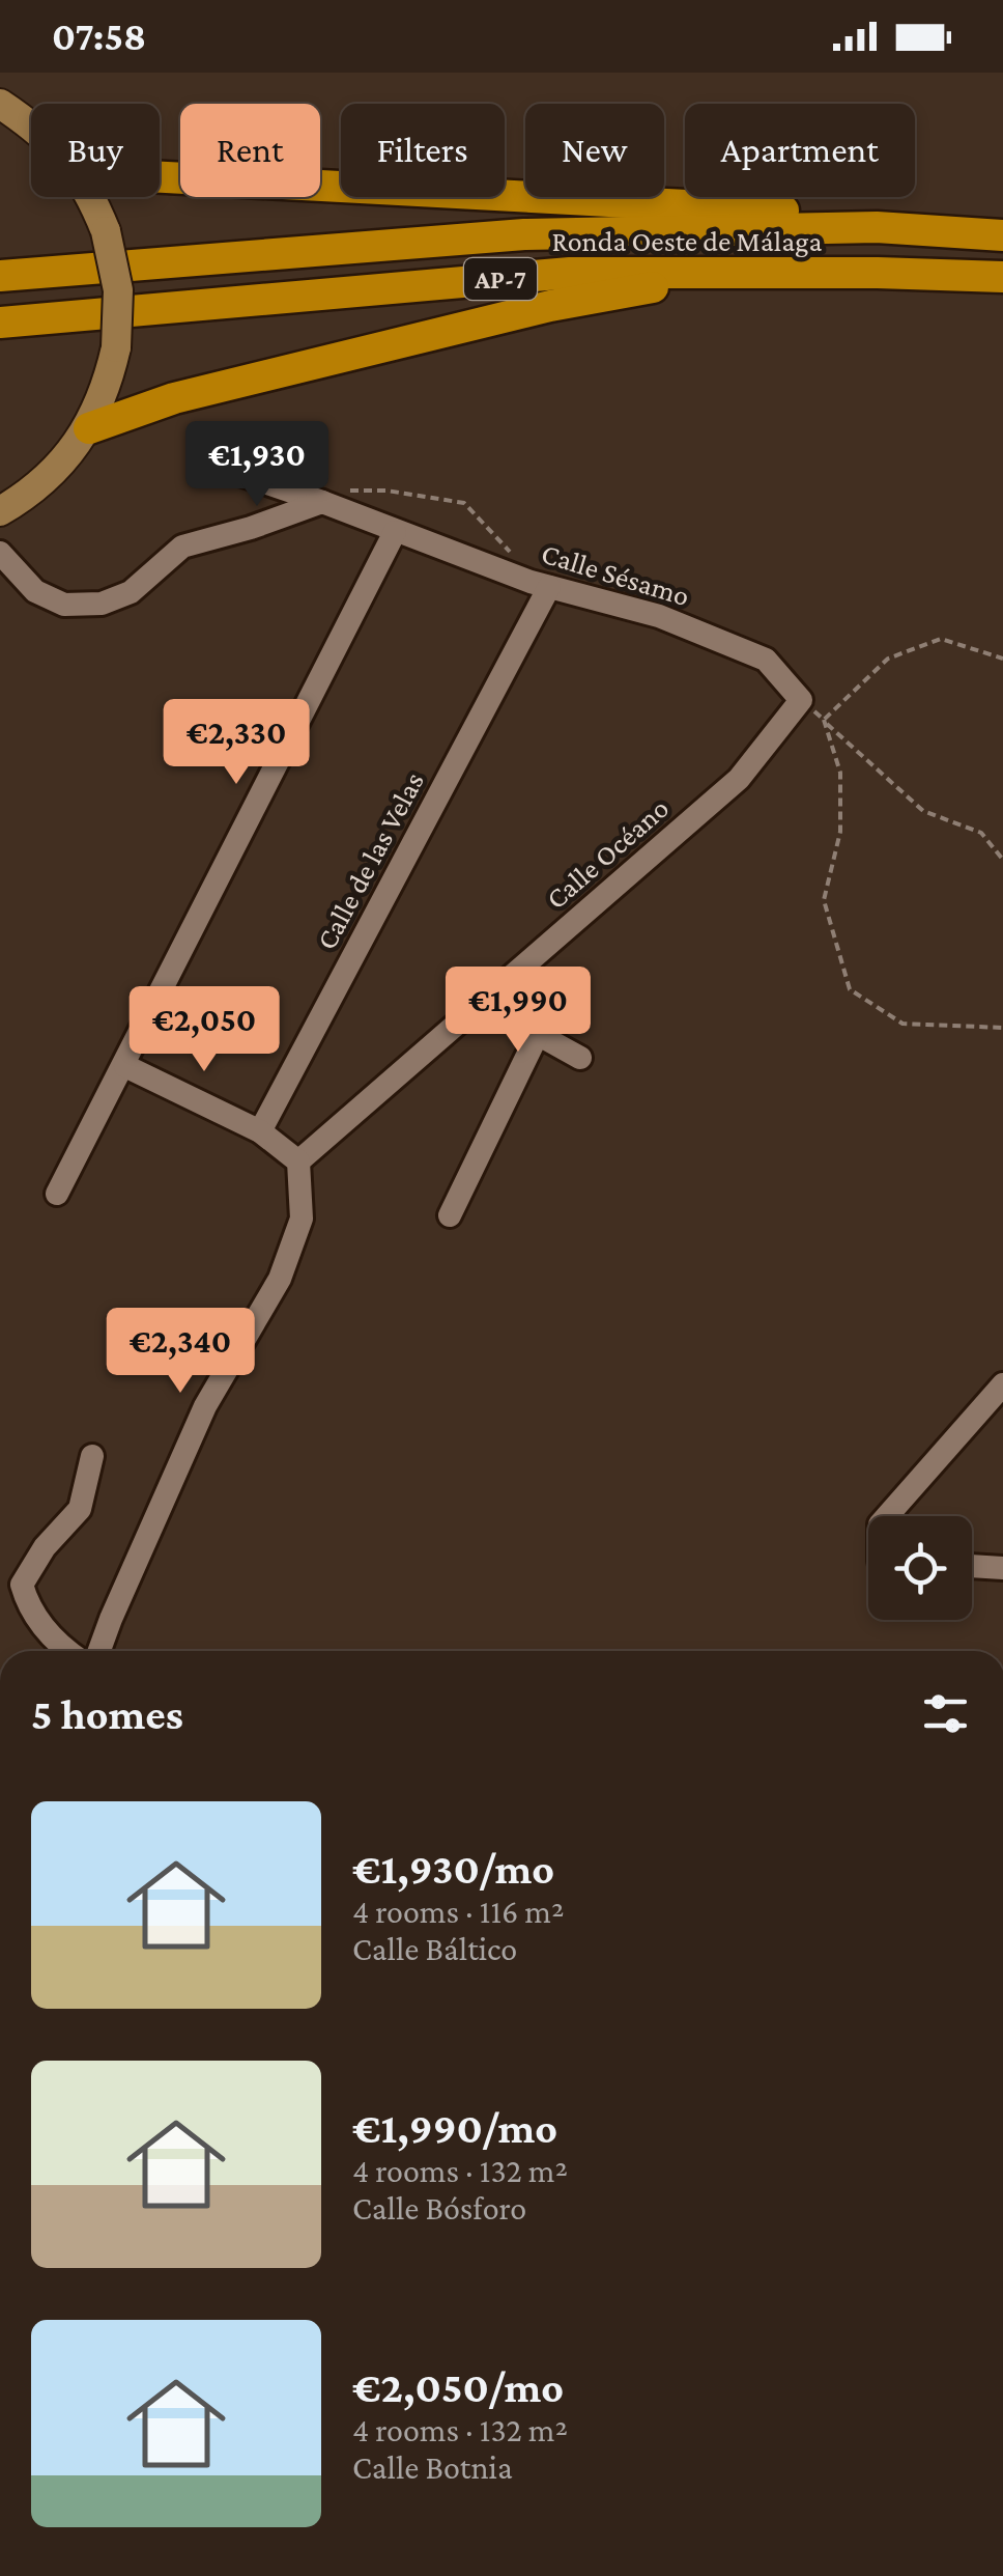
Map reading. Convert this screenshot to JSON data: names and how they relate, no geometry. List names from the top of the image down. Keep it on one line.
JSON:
{"streets":{"highway":["Ronda Oeste de Málaga","AP-7"],"street":["Calle Sésamo","Calle Océano","Calle de las Velas"]},"crossings":[["Calle Sésamo","Calle Océano"],["Calle Sésamo","Calle de las Velas"]],"page":{"status":"07:58","chip":["Buy","Rent","Filters","New","Apartment"],"price":["€1,930","€2,330","€1,990","€2,050","€2,340"],"heading":"5 homes","list":[{"name":"€1,930/mo","note":"4 rooms · 116 m² · Calle Báltico"},{"name":"€1,990/mo","note":"4 rooms · 132 m² · Calle Bósforo"},{"name":"€2,050/mo","note":"4 rooms · 132 m² · Calle Botnia"}]}}
